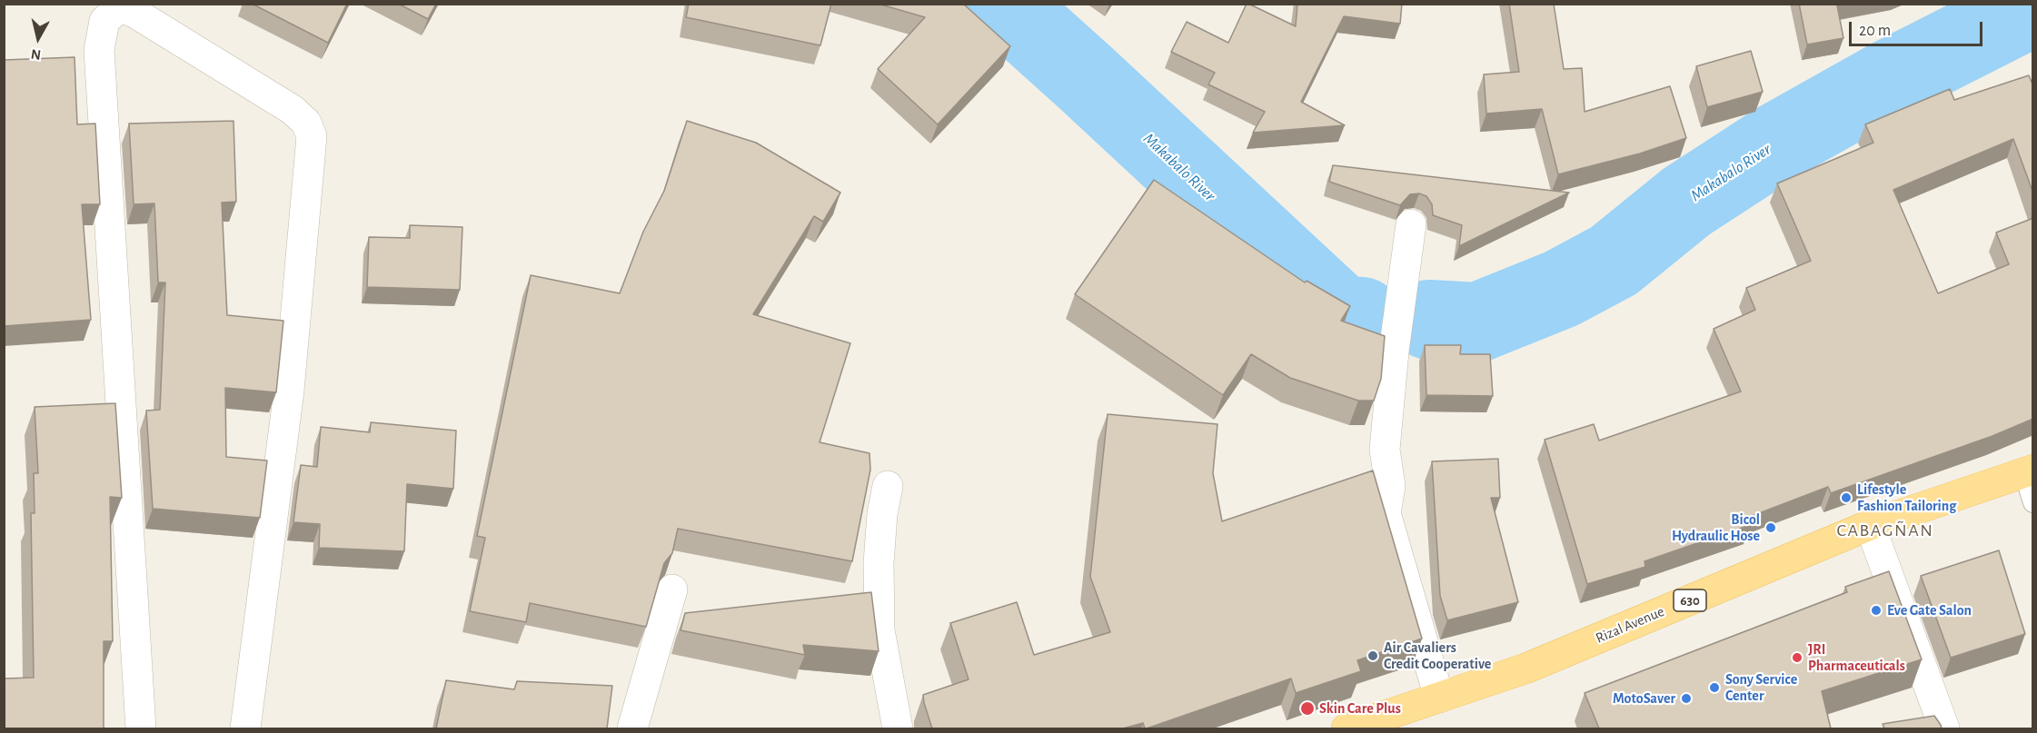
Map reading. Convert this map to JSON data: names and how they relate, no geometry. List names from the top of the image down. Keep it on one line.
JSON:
{"streets":{"main road":["630","Rizal Avenue"]},"districts":["CABAGÑAN"],"water":["Makabalo River"],"places":["Lifestyle Fashion Tailoring","Bicol Hydraulic Hose","Eve Gate Salon","Air Cavaliers Credit Cooperative","JRI Pharmaceuticals","Sony Service Center","MotoSaver","Skin Care Plus"],"scale_bar":"20 m","north":"bottom"}
